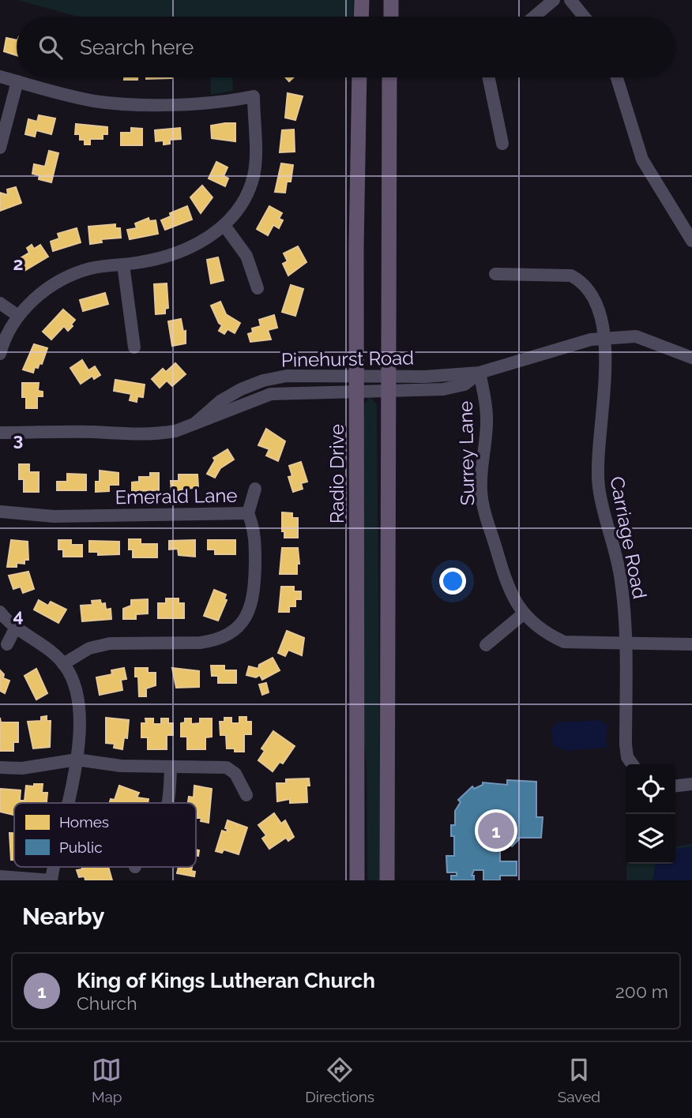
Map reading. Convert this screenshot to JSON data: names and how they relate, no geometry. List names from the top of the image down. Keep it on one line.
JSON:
{"streets":{"main road":["Radio Drive"],"street":["Pinehurst Road","Surrey Lane","Emerald Lane","Carriage Road"]},"crossings":[["Pinehurst Road","Surrey Lane"],["Pinehurst Road","Radio Drive"],["Pinehurst Road","Carriage Road"],["Surrey Lane","Carriage Road"]],"legend":["Homes","Public"],"page":{"search":"Search here","pins":"1","heading":"Nearby","list":[{"mark":"1","name":"King of Kings Lutheran Church","note":"Church","value":"200 m"}],"nav":["Map","Directions","Saved"]},"grid":{"rows":["2","3","4"]}}
